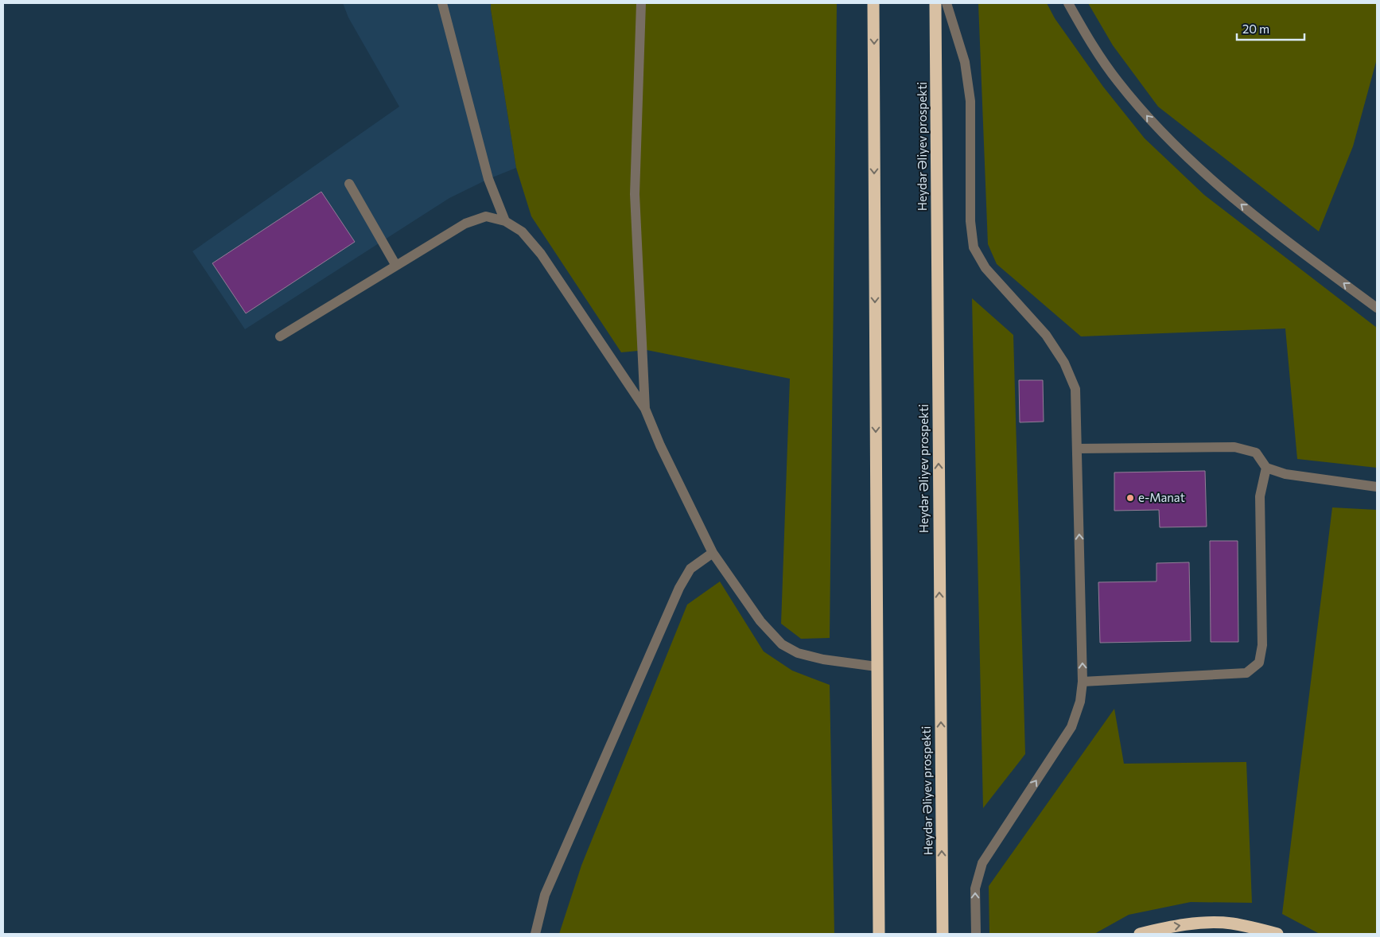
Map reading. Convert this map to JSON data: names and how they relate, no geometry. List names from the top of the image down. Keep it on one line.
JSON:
{"streets":{"highway":["Heydər Əliyev prospekti"]},"places":["e-Manat"],"scale_bar":"20 m"}
